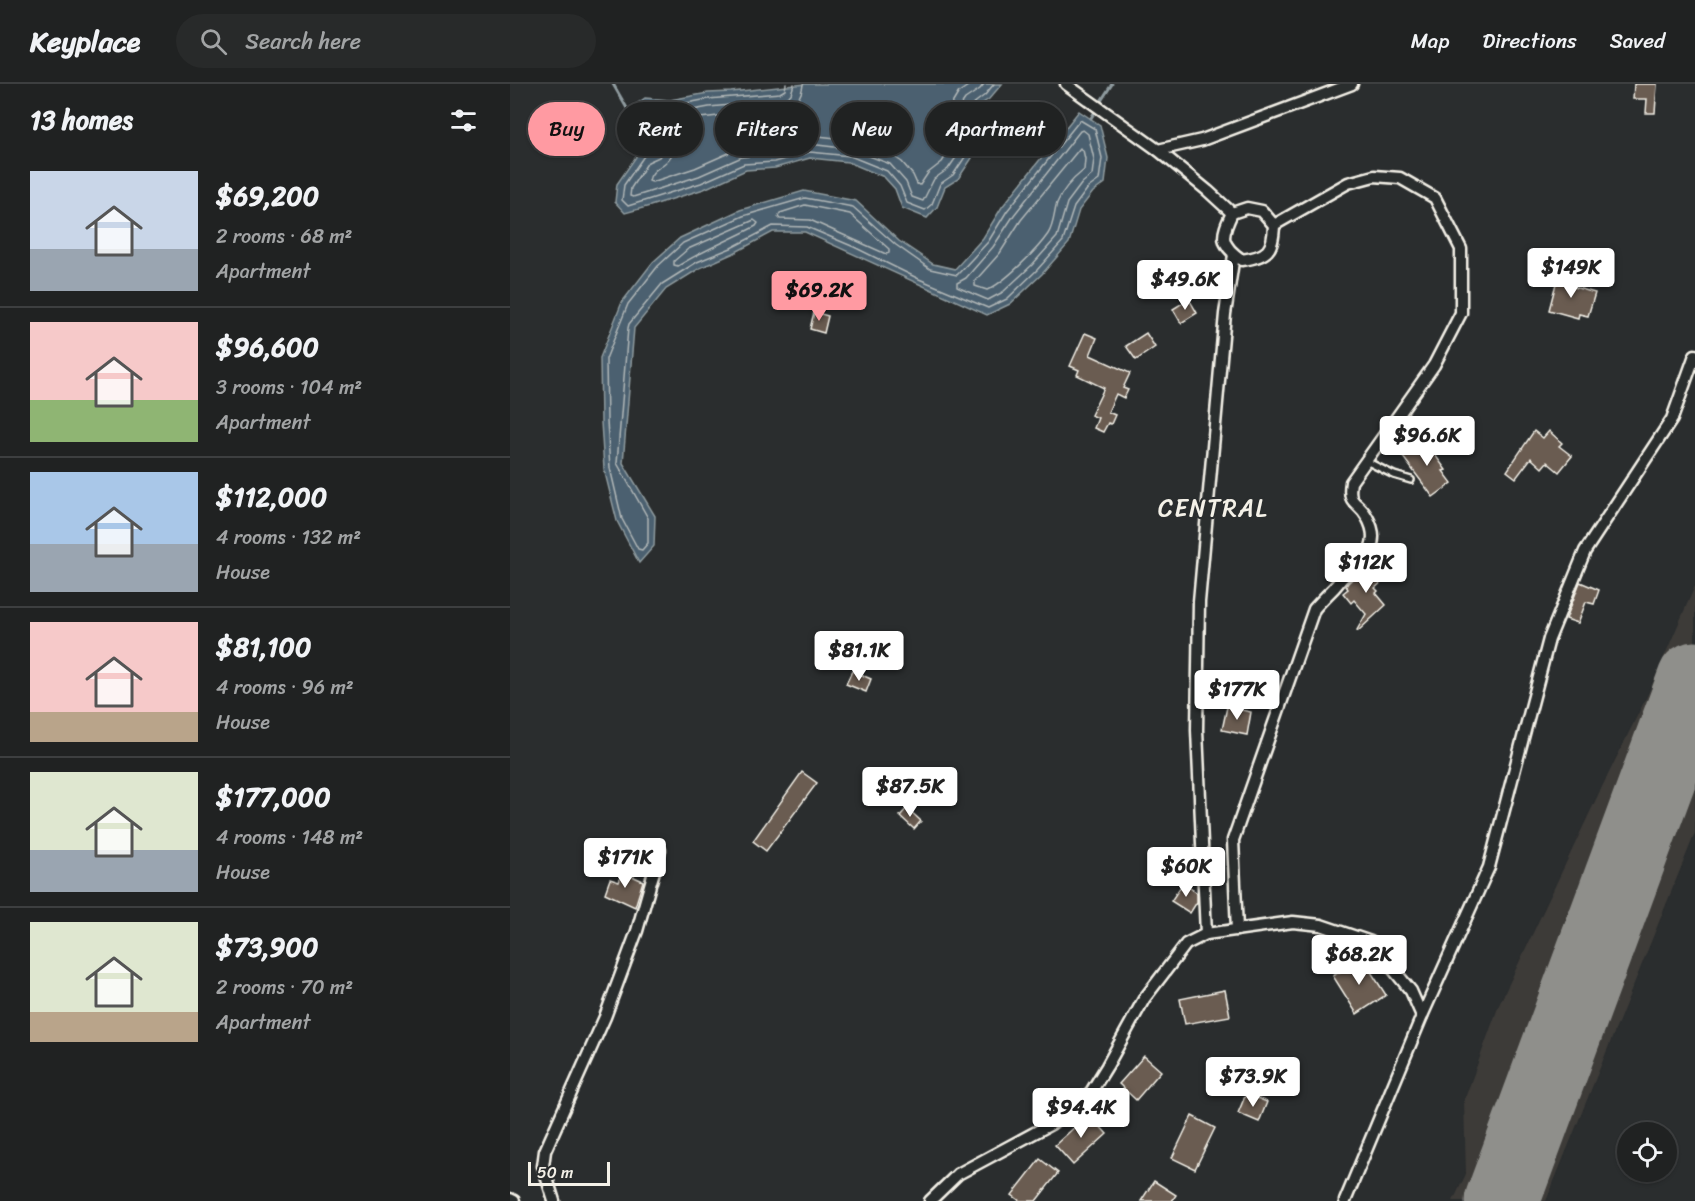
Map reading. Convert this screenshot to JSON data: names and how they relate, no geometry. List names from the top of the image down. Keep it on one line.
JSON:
{"districts":["CENTRAL"],"scale_bar":"50 m","page":{"header":"Keyplace","search":"Search here","nav":["Map","Directions","Saved"],"heading":"13 homes","chip":["Buy","Rent","Filters","New","Apartment"],"list":[{"name":"$69,200","note":"2 rooms · 68 m² · Apartment"},{"name":"$96,600","note":"3 rooms · 104 m² · Apartment"},{"name":"$112,000","note":"4 rooms · 132 m² · House"},{"name":"$81,100","note":"4 rooms · 96 m² · House"},{"name":"$177,000","note":"4 rooms · 148 m² · House"},{"name":"$73,900","note":"2 rooms · 70 m² · Apartment"}],"price":["$149K","$49.6K","$69.2K","$96.6K","$112K","$81.1K","$177K","$87.5K","$171K","$60K","$68.2K","$73.9K","$94.4K"],"scale":"50 m"}}
